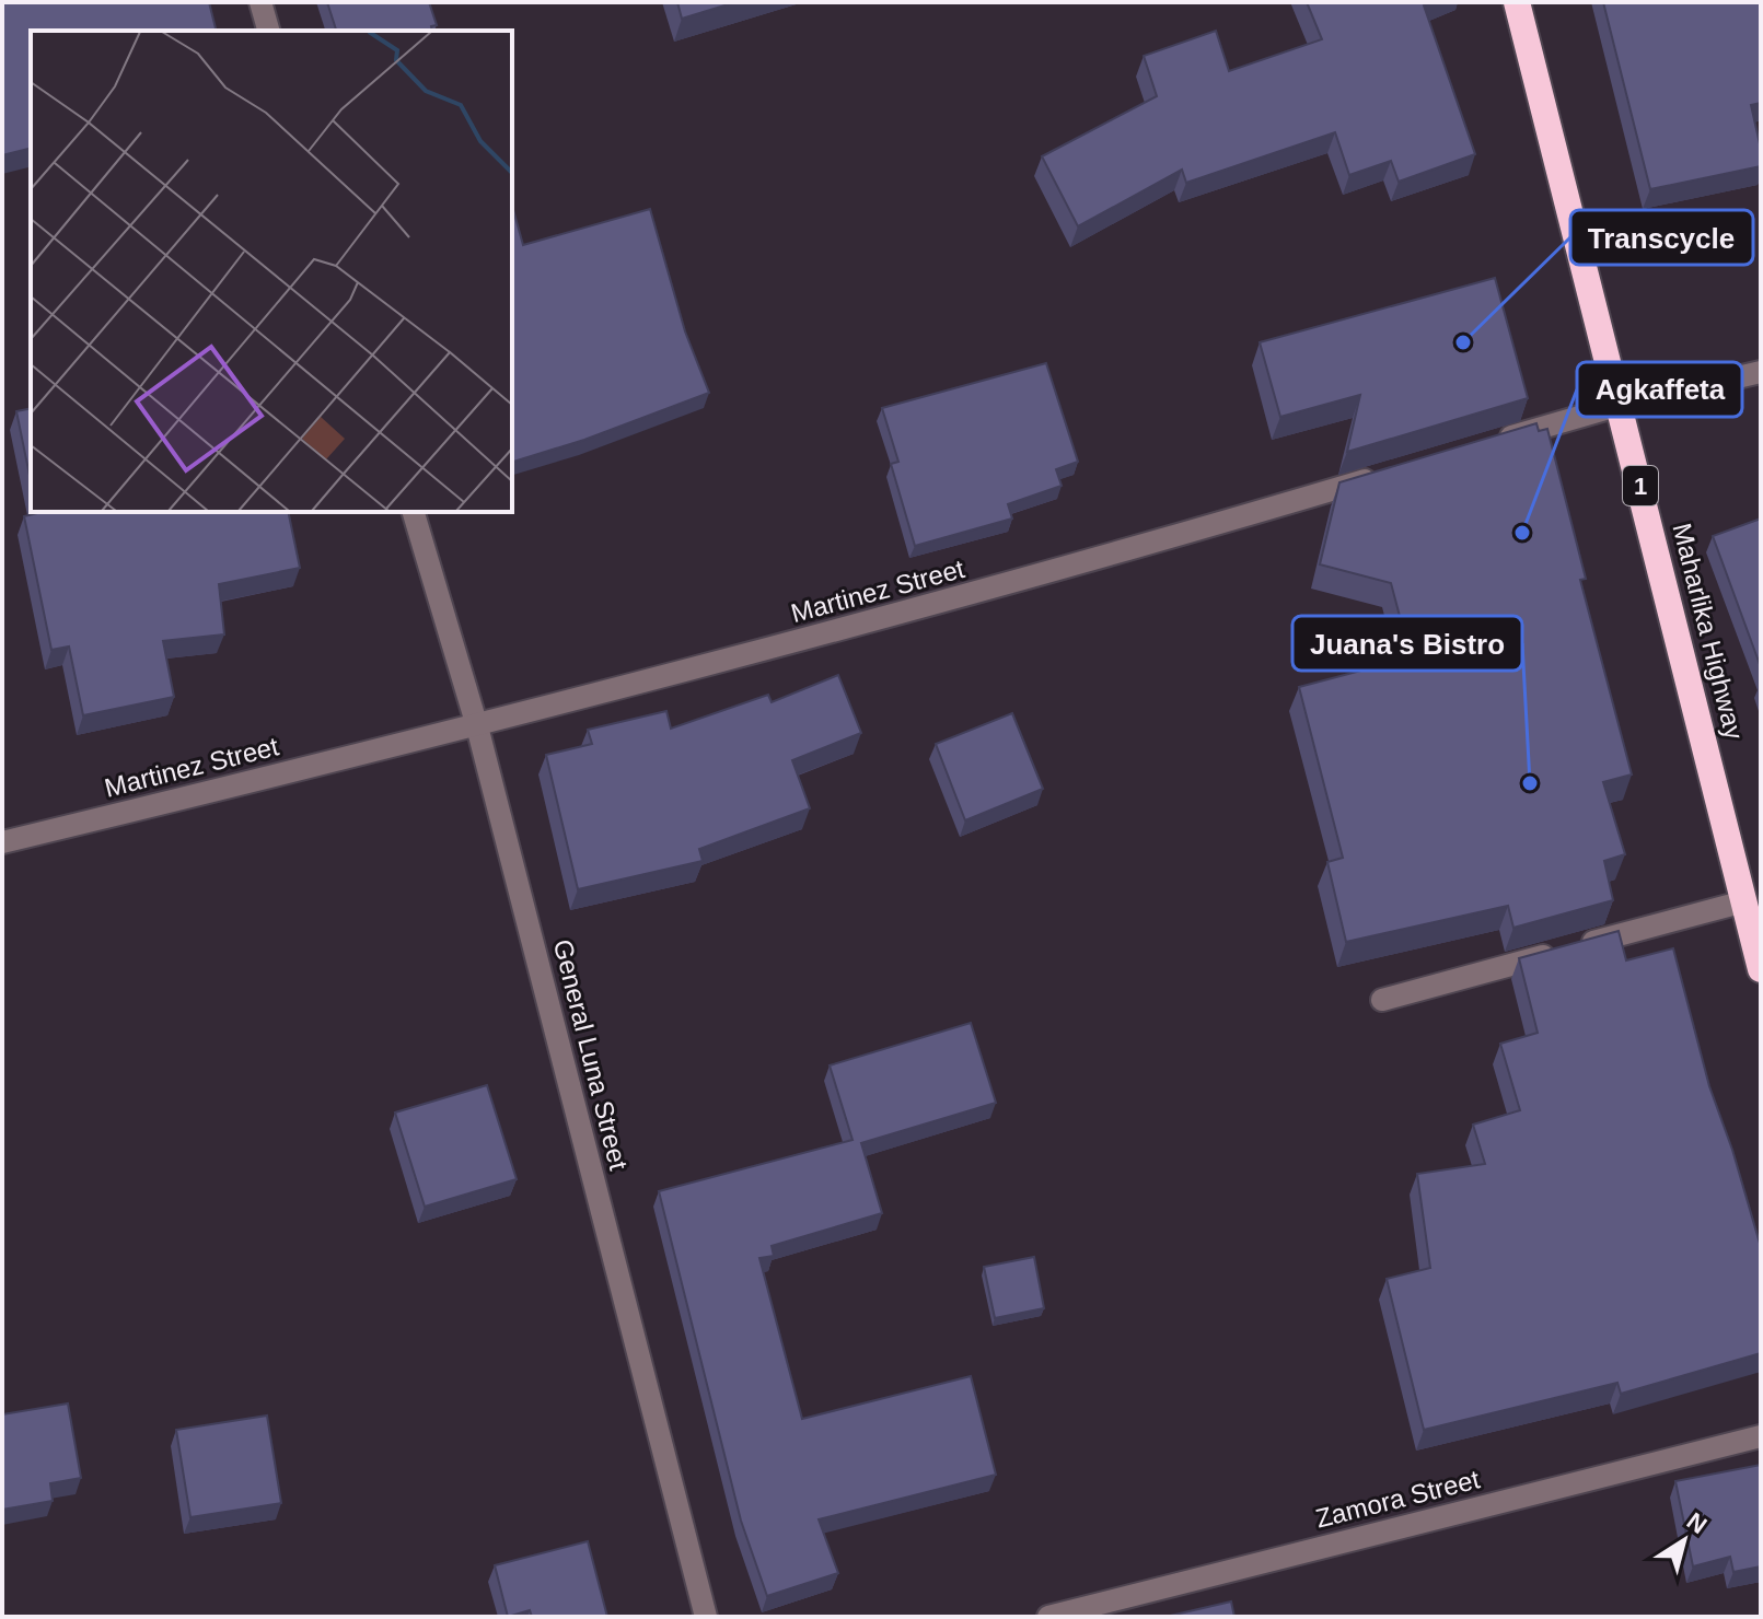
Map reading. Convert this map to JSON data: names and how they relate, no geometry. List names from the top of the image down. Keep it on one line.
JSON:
{"streets":{"highway":["1","Maharlika Highway"],"street":["Martinez Street","General Luna Street","Zamora Street"]},"crossings":[["Martinez Street","General Luna Street"]],"places":["Transcycle","Agkaffeta","Juana's Bistro"],"north":"top right"}
